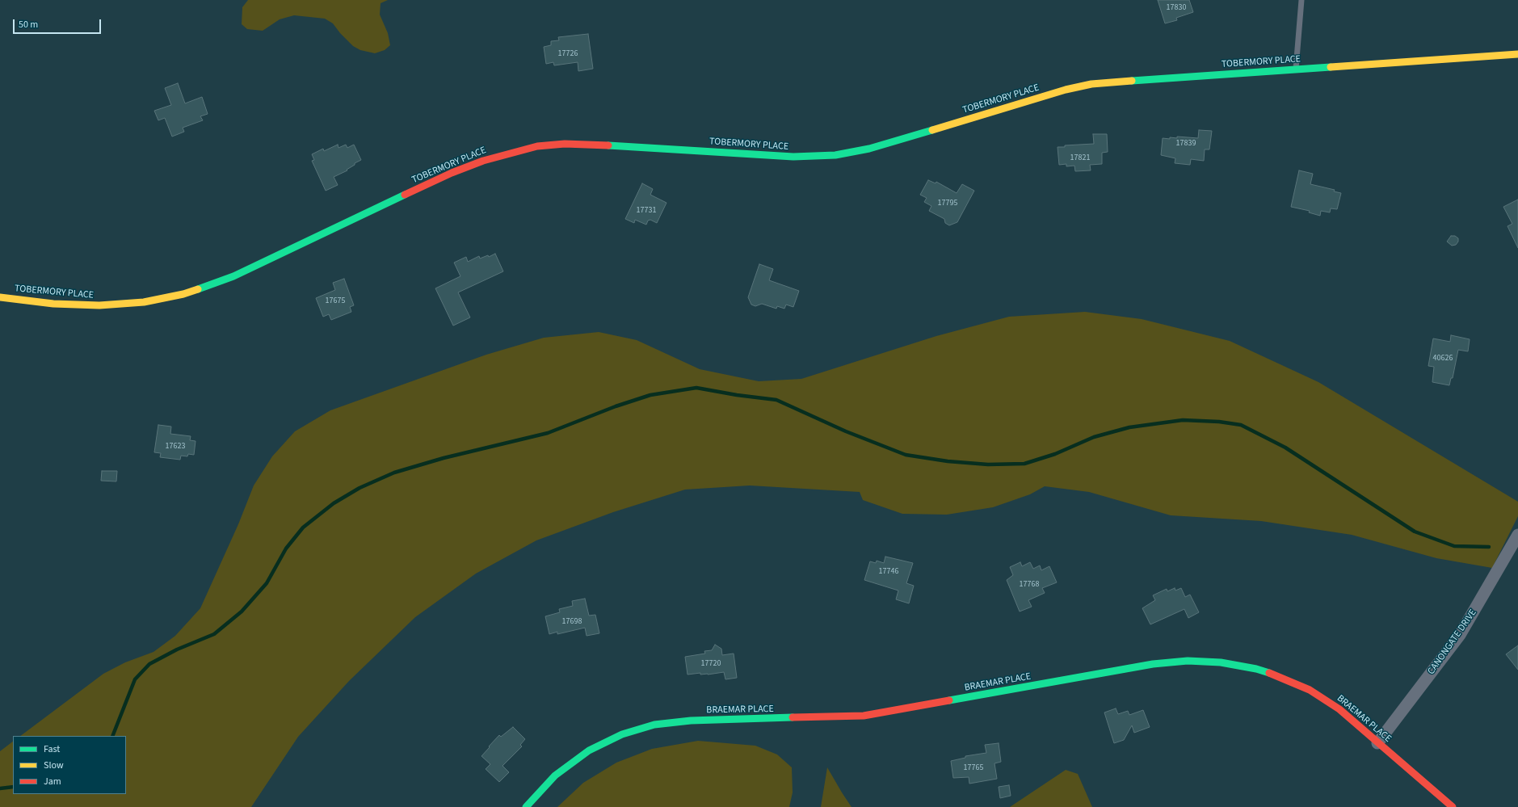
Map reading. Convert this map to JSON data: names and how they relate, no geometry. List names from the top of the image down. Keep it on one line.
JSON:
{"streets":{"street":["TOBERMORY PLACE","CANONGATE DRIVE","BRAEMAR PLACE"]},"crossings":[["CANONGATE DRIVE","BRAEMAR PLACE"]],"house_numbers":["17830","17726","17839","17821","17795","17731","17675","40626","17623","17746","17768","17698","17720","17765"],"legend":["Fast","Slow","Jam"],"scale_bar":"50 m"}
